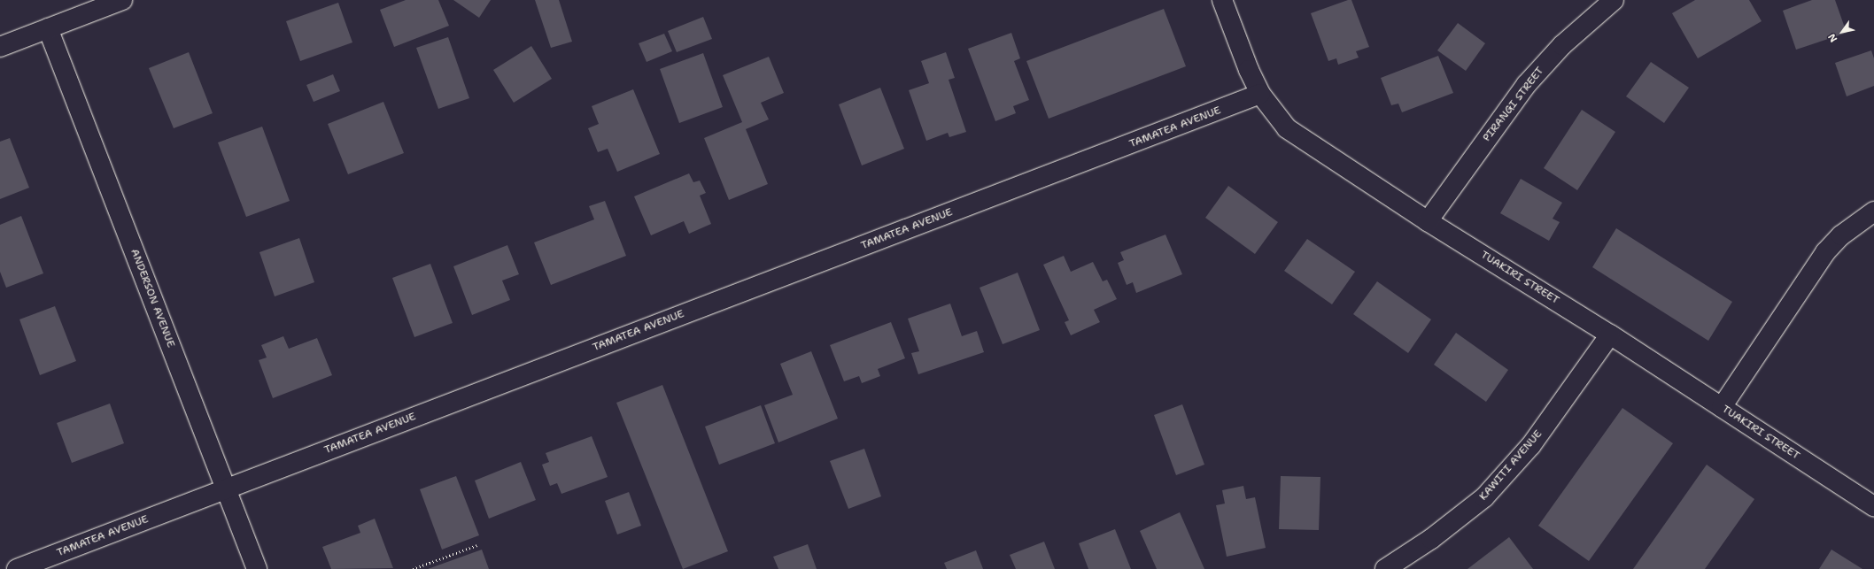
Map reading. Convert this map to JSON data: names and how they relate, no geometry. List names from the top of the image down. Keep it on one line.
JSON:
{"streets":{"street":["PIRANGI STREET","TAMATEA AVENUE","TUAKIRI STREET","ANDERSON AVENUE","KAWITI AVENUE"]},"crossings":[["PIRANGI STREET","TUAKIRI STREET"],["TAMATEA AVENUE","TUAKIRI STREET"],["TAMATEA AVENUE","ANDERSON AVENUE"],["TUAKIRI STREET","KAWITI AVENUE"]],"north":"bottom left"}
